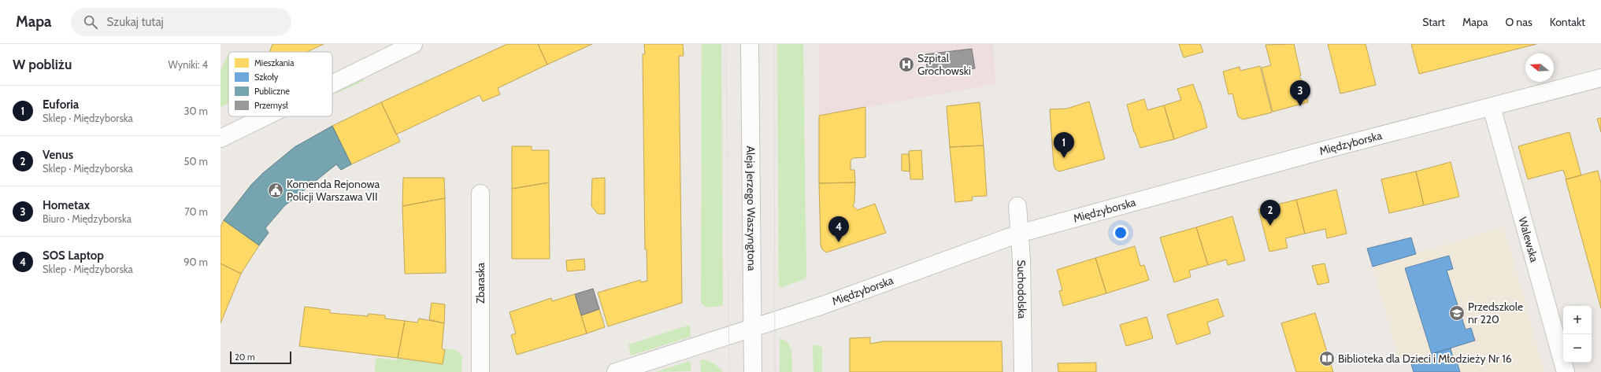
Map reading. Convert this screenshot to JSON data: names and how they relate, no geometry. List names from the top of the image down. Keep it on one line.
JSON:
{"streets":{"street":["Międzyborska","Aleja Jerzego Waszyngtona","Walewska","Zbaraska","Suchodolska"]},"crossings":[["Międzyborska","Aleja Jerzego Waszyngtona"],["Międzyborska","Walewska"],["Międzyborska","Suchodolska"]],"places":{"hospital":["Szpital Grochowski"],"public building":["Komenda Rejonowa Policji Warszawa VII"],"school or university":["Przedszkole nr 220"],"library":["Biblioteka dla Dzieci i Młodzieży Nr 16"]},"legend":["Mieszkania","Szkoły","Publiczne","Przemysł"],"scale_bar":"20 m","north":"left","page":{"header":"Mapa","search":"Szukaj tutaj","nav":["Start","Mapa","O nas","Kontakt"],"heading":["W pobliżu","Wyniki: 4"],"pins":["3","1","2","4"],"list":[{"mark":"1","name":"Euforia","note":"Sklep · Międzyborska","value":"30 m"},{"mark":"2","name":"Venus","note":"Sklep · Międzyborska","value":"50 m"},{"mark":"3","name":"Hometax","note":"Biuro · Międzyborska","value":"70 m"},{"mark":"4","name":"SOS Laptop","note":"Sklep · Międzyborska","value":"90 m"}],"map_buttons":["+","−"],"scale":"20 m"}}
